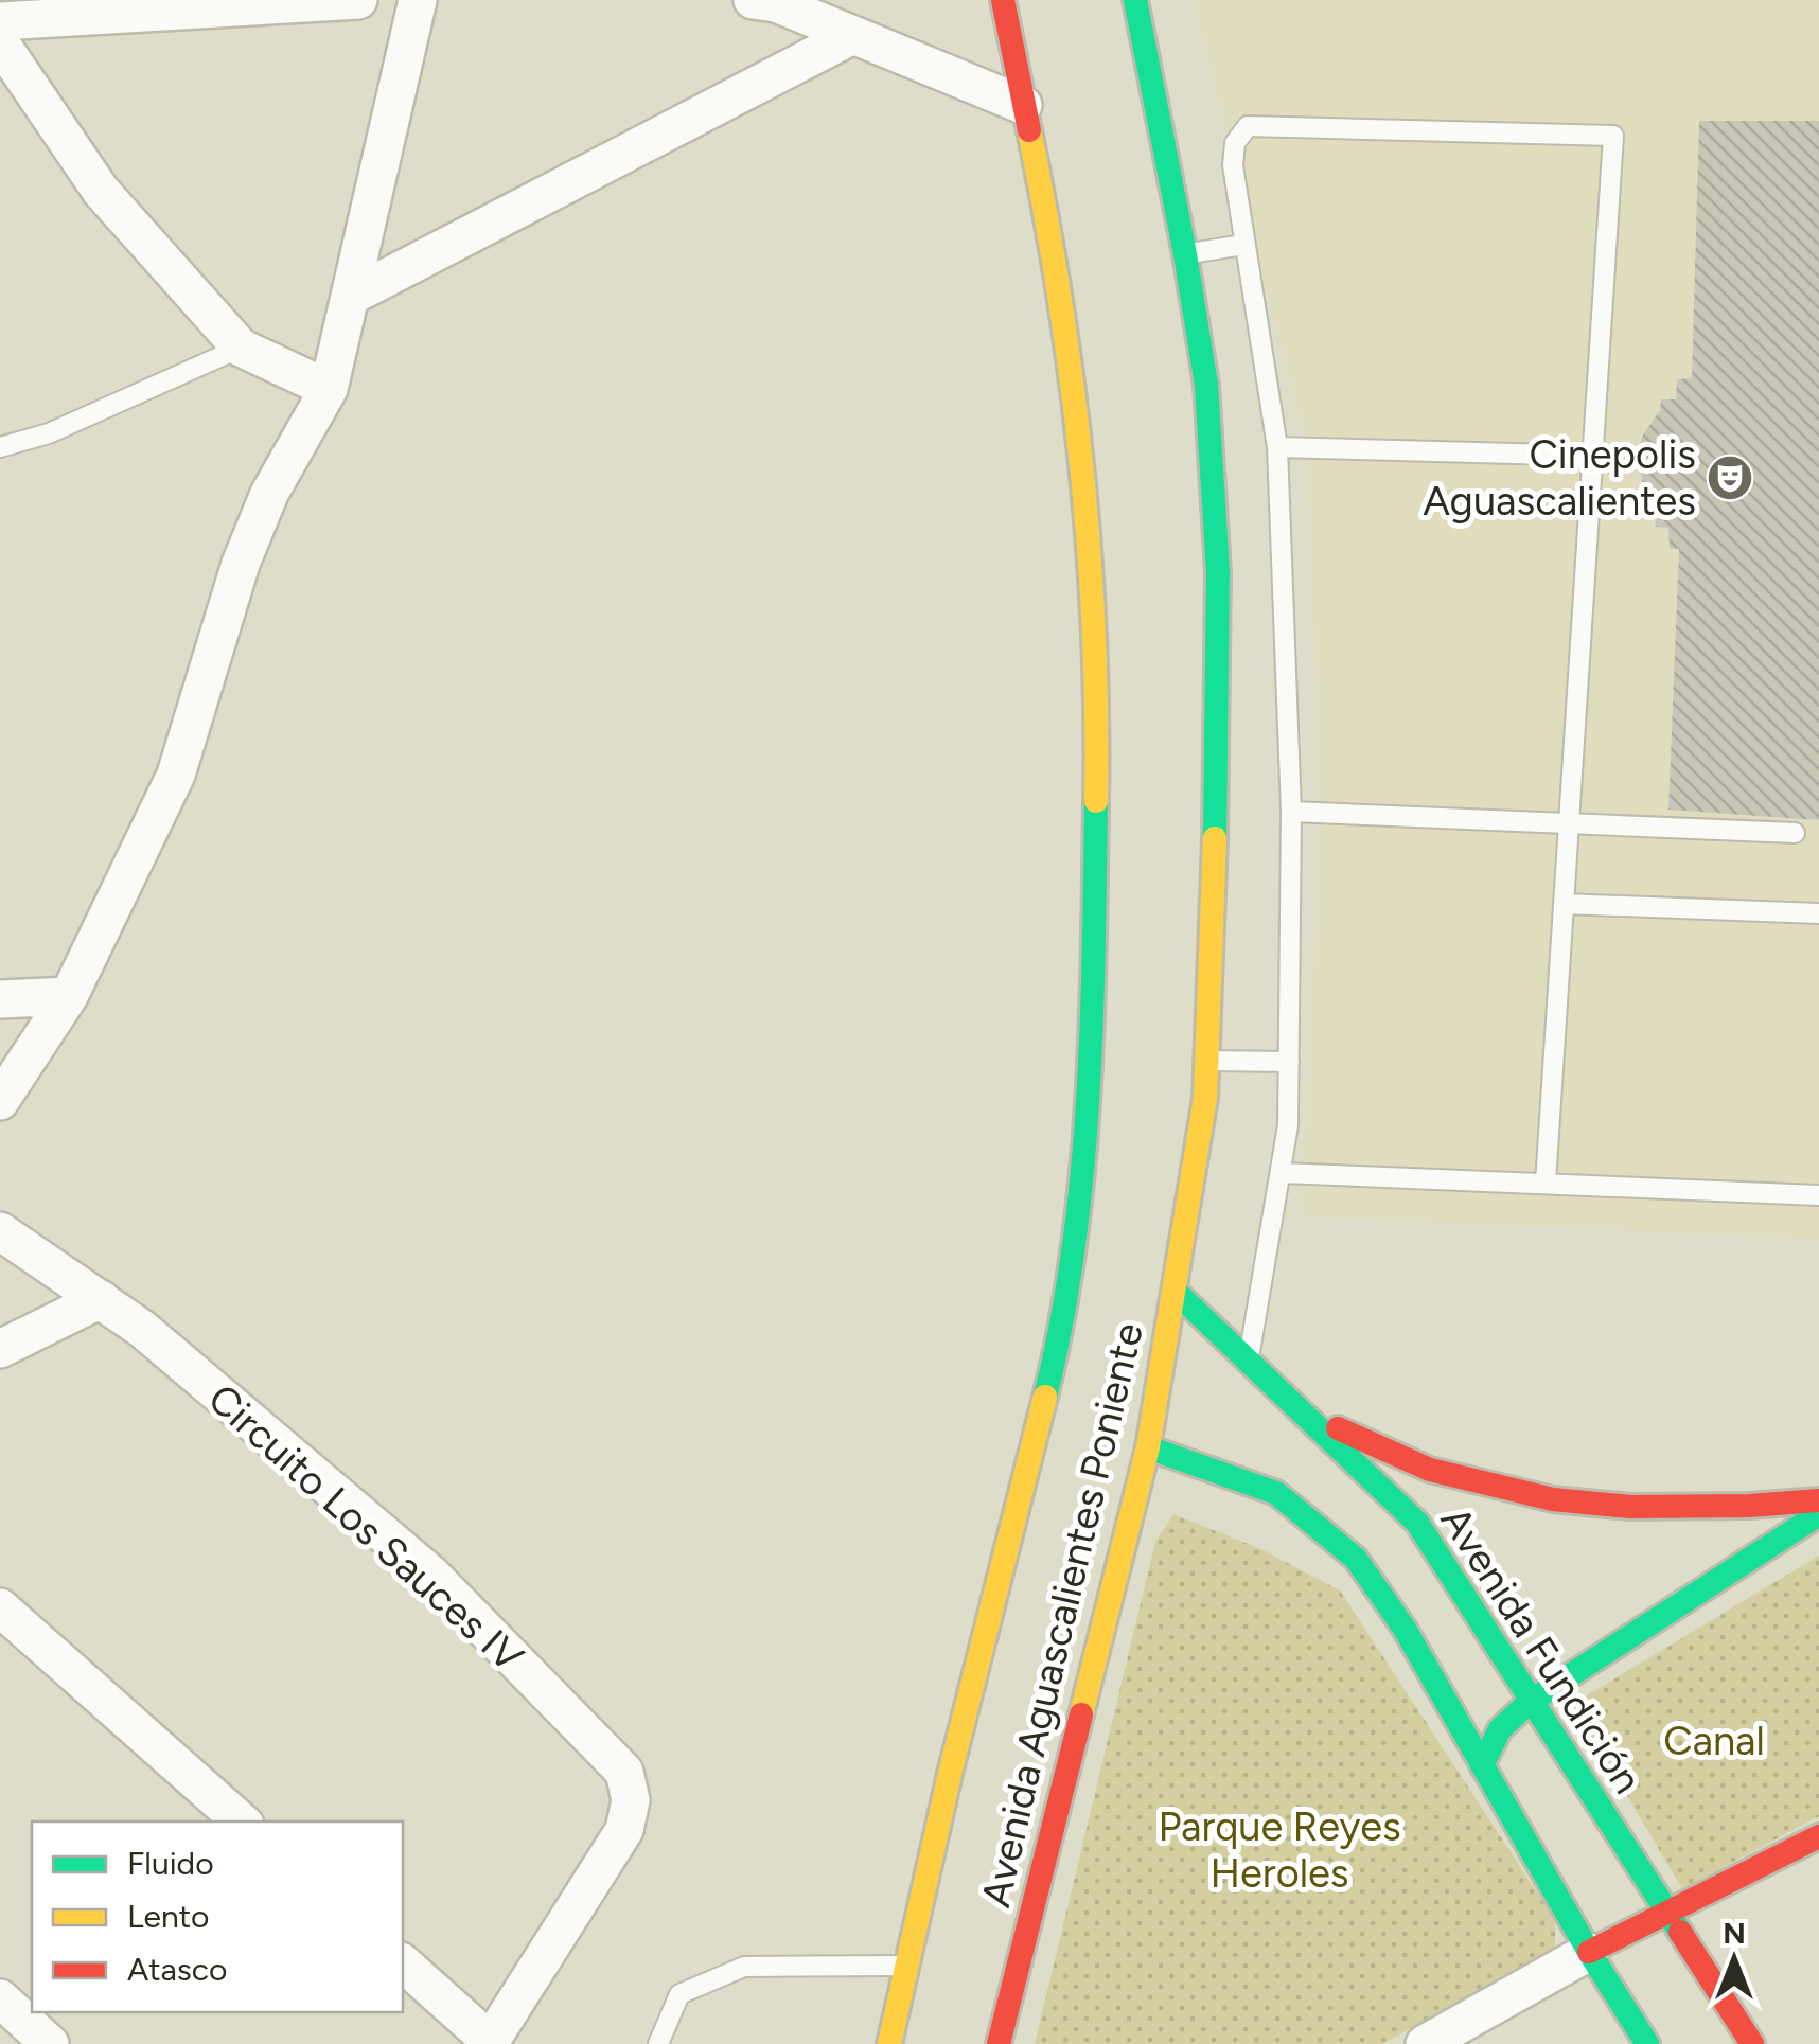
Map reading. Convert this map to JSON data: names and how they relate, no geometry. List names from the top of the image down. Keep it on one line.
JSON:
{"streets":{"main road":["Avenida Aguascalientes Poniente","Avenida Fundición"],"street":["Circuito Los Sauces IV"]},"crossings":[["Avenida Aguascalientes Poniente","Avenida Fundición"]],"parks":["Canal","Parque Reyes Heroles"],"places":{"theatre":["Cinepolis Aguascalientes"]},"legend":["Fluido","Lento","Atasco"],"north":"top"}
